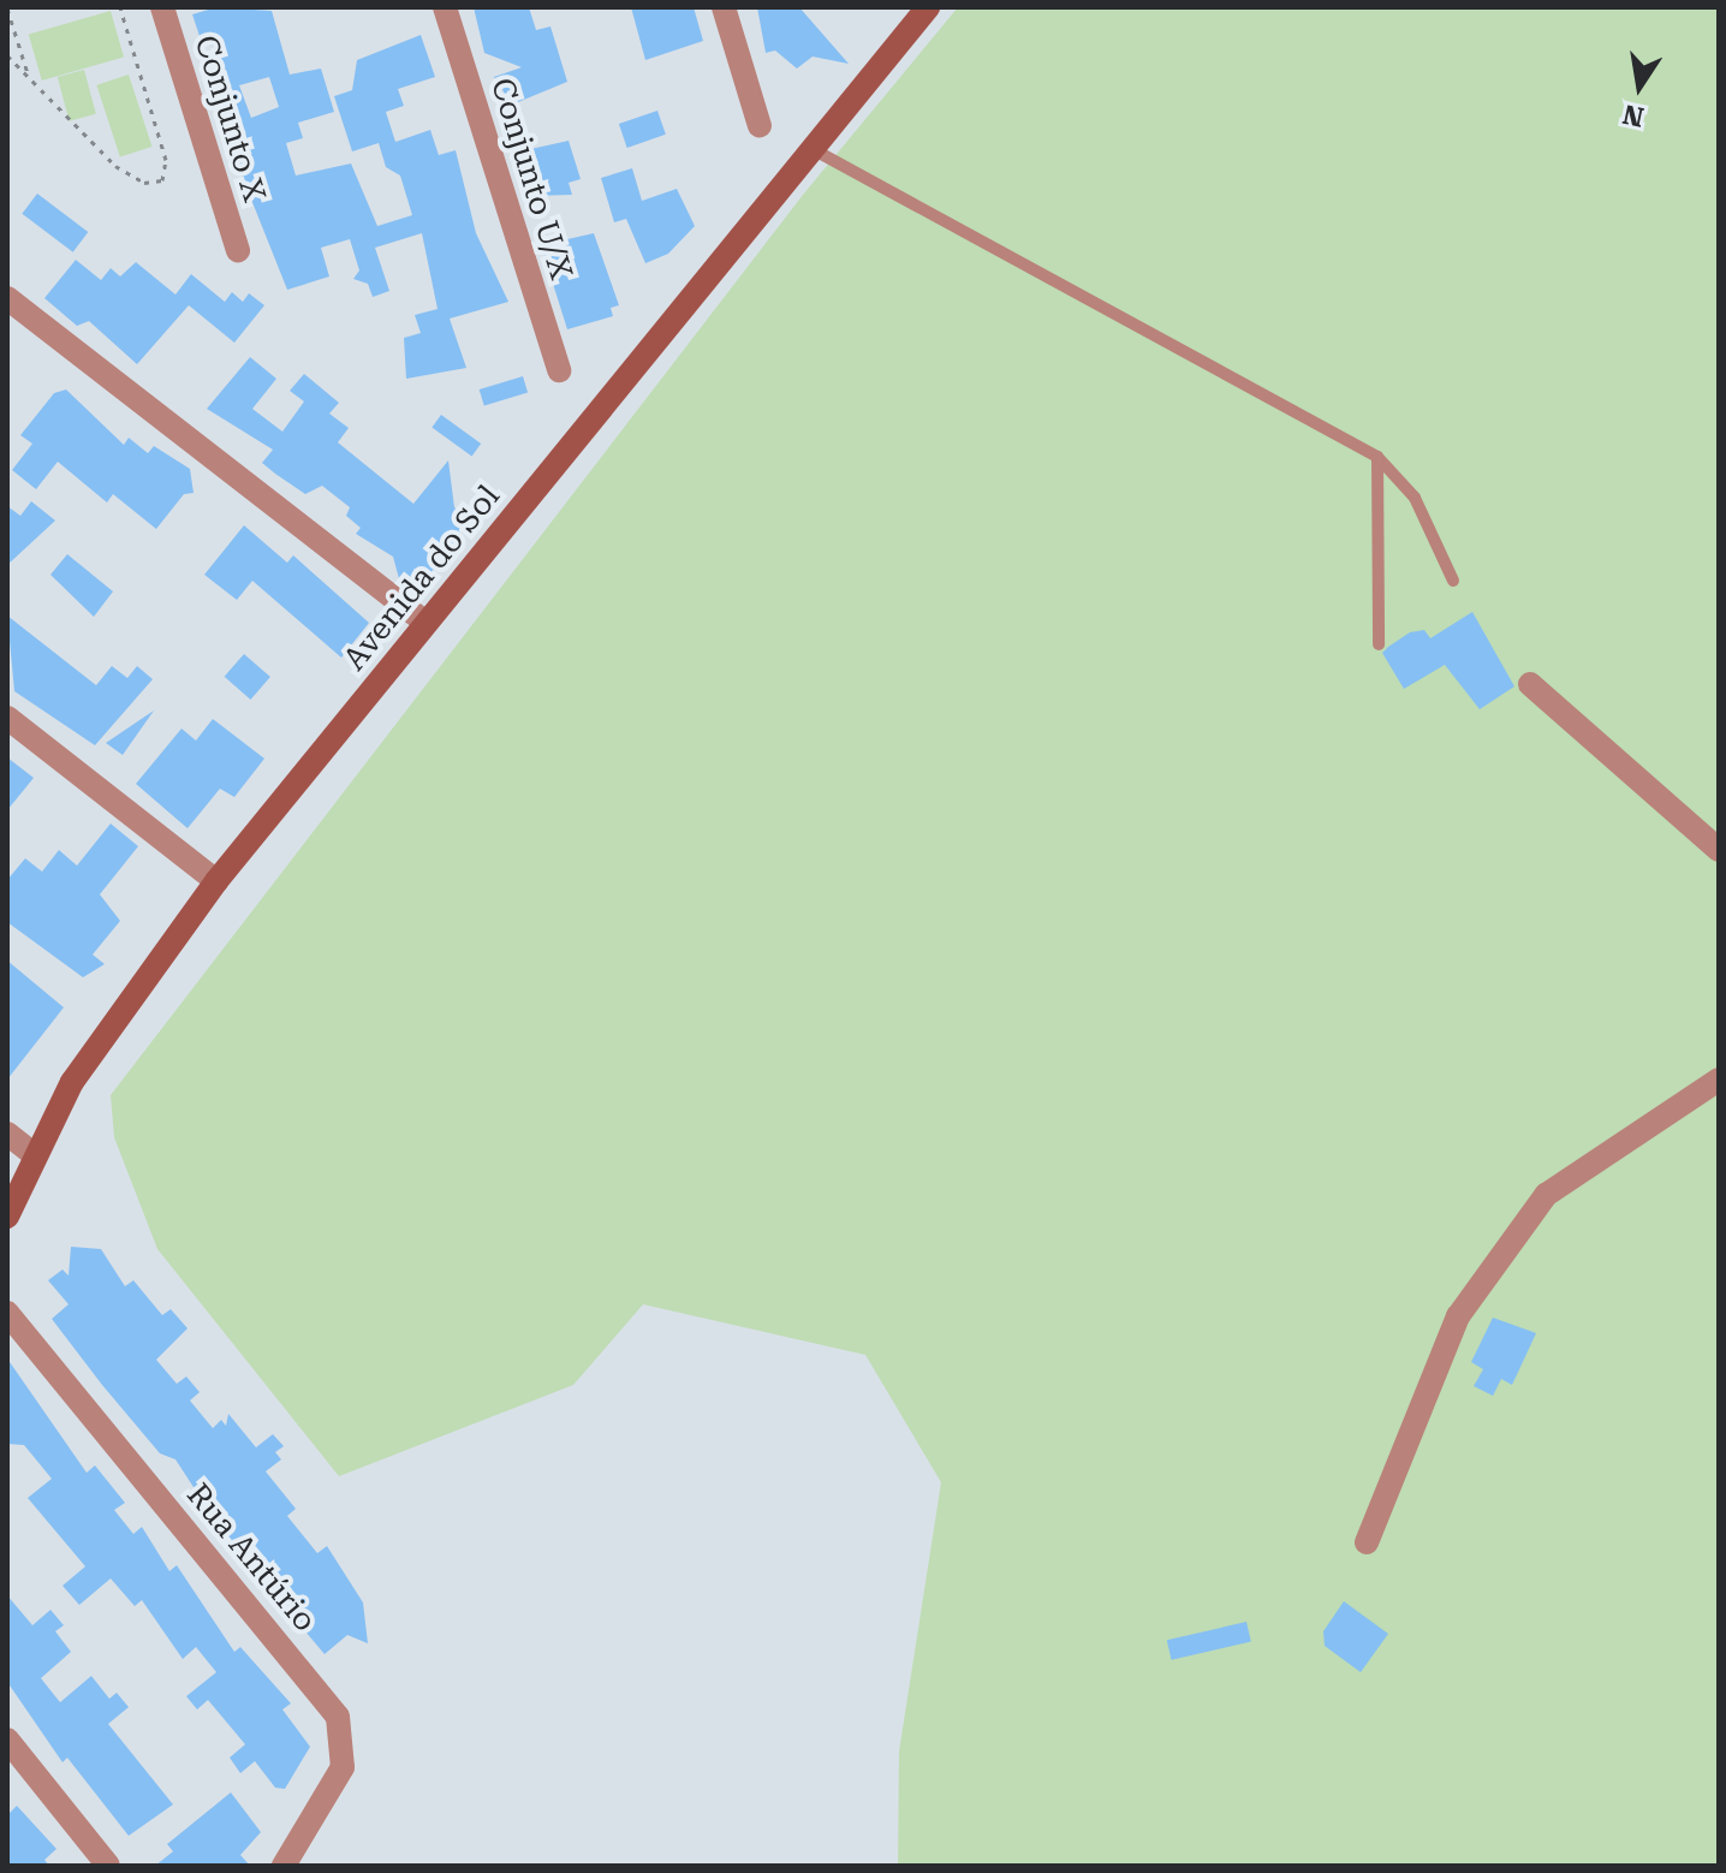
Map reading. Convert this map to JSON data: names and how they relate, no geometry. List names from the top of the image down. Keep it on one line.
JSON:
{"streets":{"street":["Conjunto X","Conjunto U/X","Avenida do Sol","Rua Antúrio"]},"north":"bottom"}
